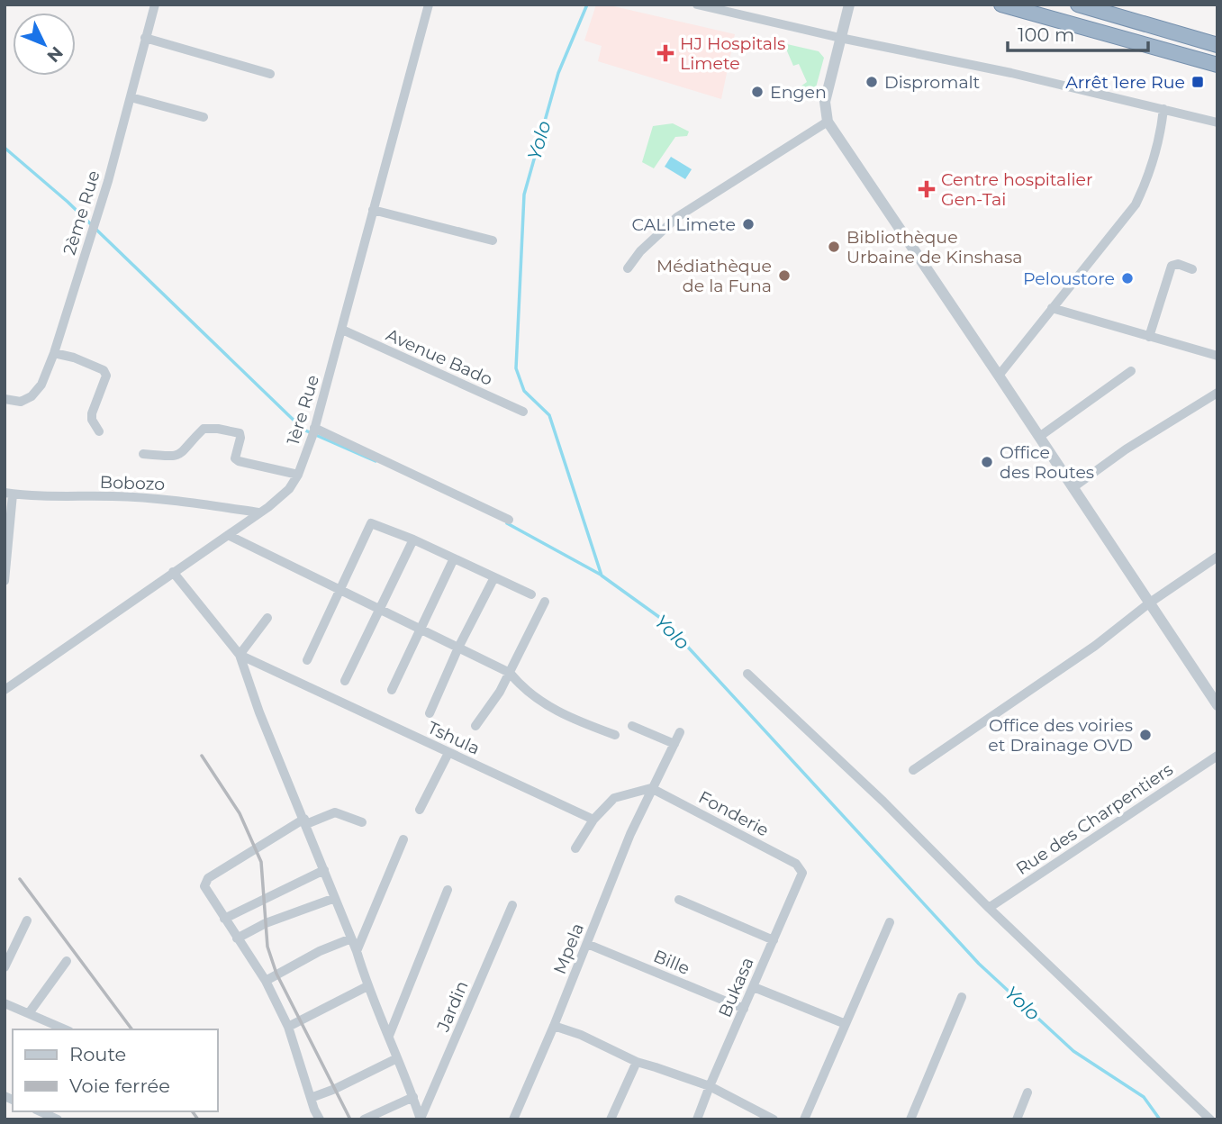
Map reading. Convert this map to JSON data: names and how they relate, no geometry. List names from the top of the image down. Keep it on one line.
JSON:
{"streets":{"street":["2ème Rue","Avenue Bado","1ère Rue","Bobozo","Tshula","Fonderie","Rue des Charpentiers","Mpela","Bille","Bukasa","Jardin"]},"crossings":[["Avenue Bado","1ère Rue"],["1ère Rue","Bobozo"],["Fonderie","Mpela"],["Fonderie","Bukasa"],["Mpela","Bille"],["Bille","Bukasa"]],"water":["Yolo"],"places":{"health":["HJ Hospitals Limete","Centre hospitalier Gen-Tai"],"other":["Dispromalt","Engen","CALI Limete","Bibliothèque Urbaine de Kinshasa","Médiathèque de la Funa","Peloustore","Office des Routes","Office des voiries et Drainage OVD"],"transit":["Arrêt 1ere Rue"]},"legend":["Route","Voie ferrée"],"scale_bar":"100 m","north":"bottom right"}
